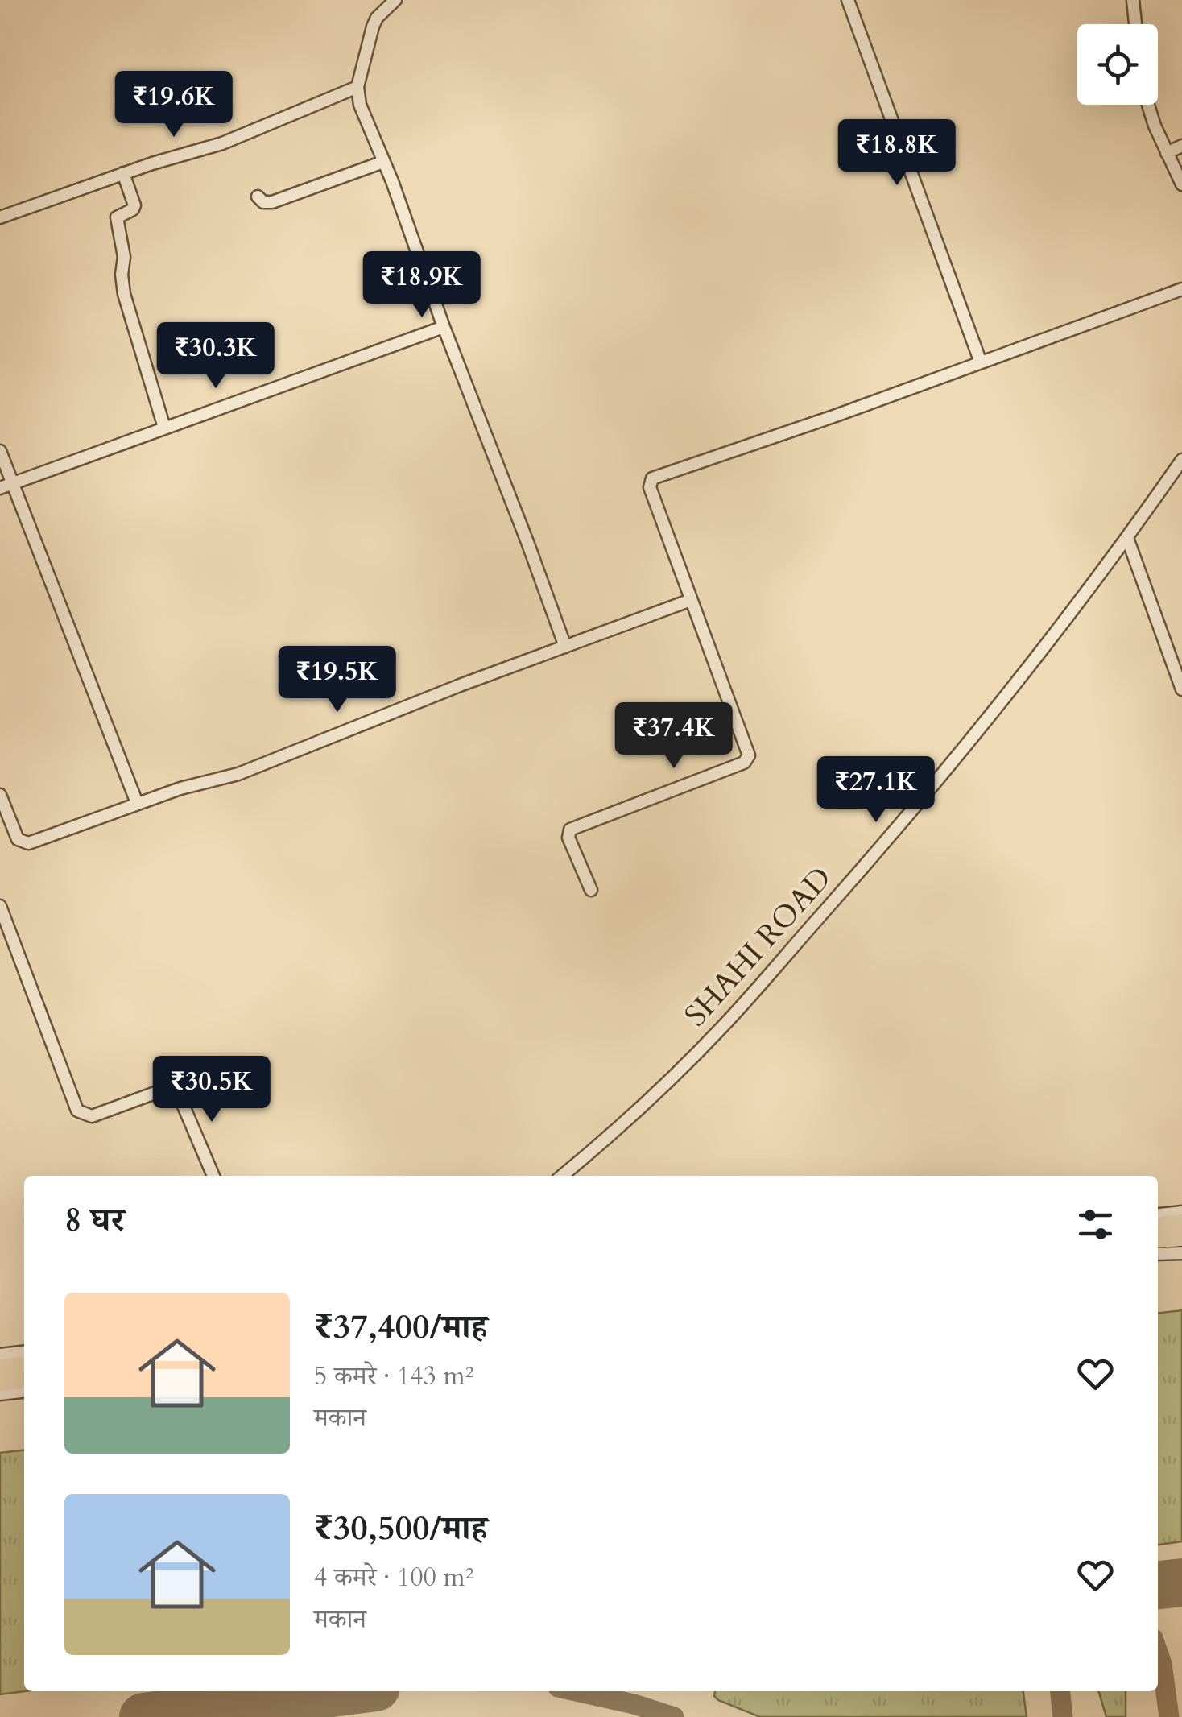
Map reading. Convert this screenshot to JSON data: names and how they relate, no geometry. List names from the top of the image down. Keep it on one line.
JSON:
{"streets":{"street":["SHAHI ROAD"]},"page":{"price":["₹19.6K","₹18.8K","₹18.9K","₹30.3K","₹19.5K","₹37.4K","₹27.1K","₹30.5K"],"heading":"8 घर","list":[{"name":"₹37,400/माह","note":"5 कमरे · 143 m² · मकान"},{"name":"₹30,500/माह","note":"4 कमरे · 100 m² · मकान"}]}}
